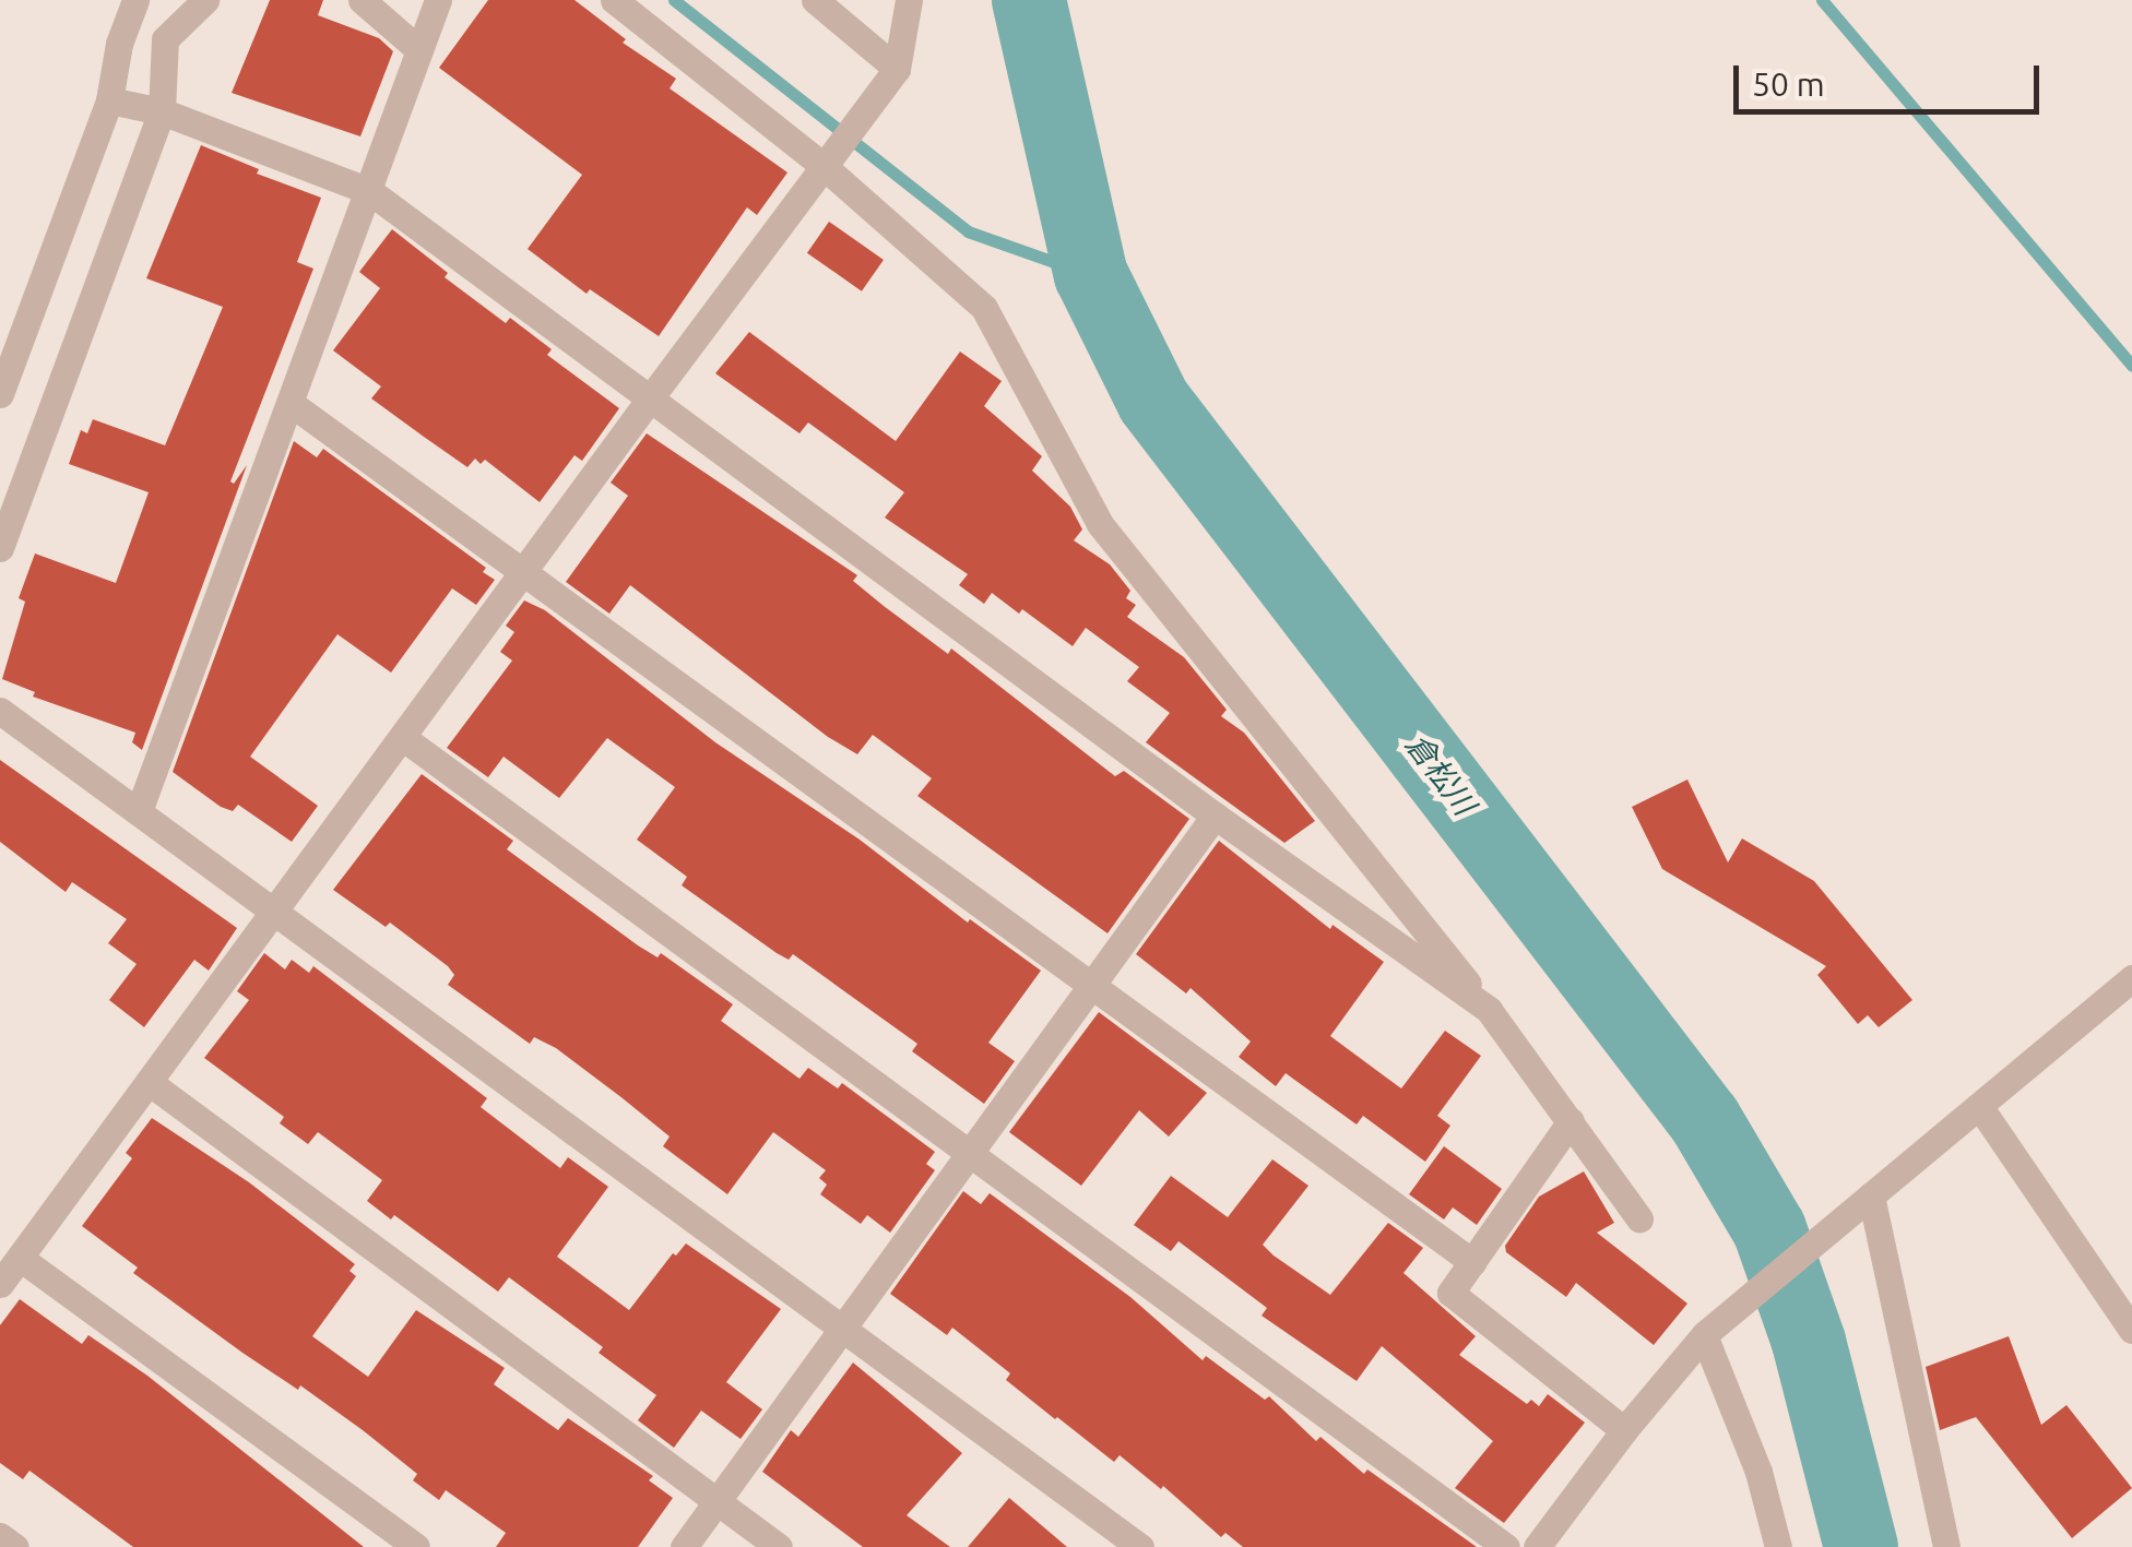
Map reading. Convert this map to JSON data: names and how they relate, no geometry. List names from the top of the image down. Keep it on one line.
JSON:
{"water":["倉松川"],"scale_bar":"50 m"}
